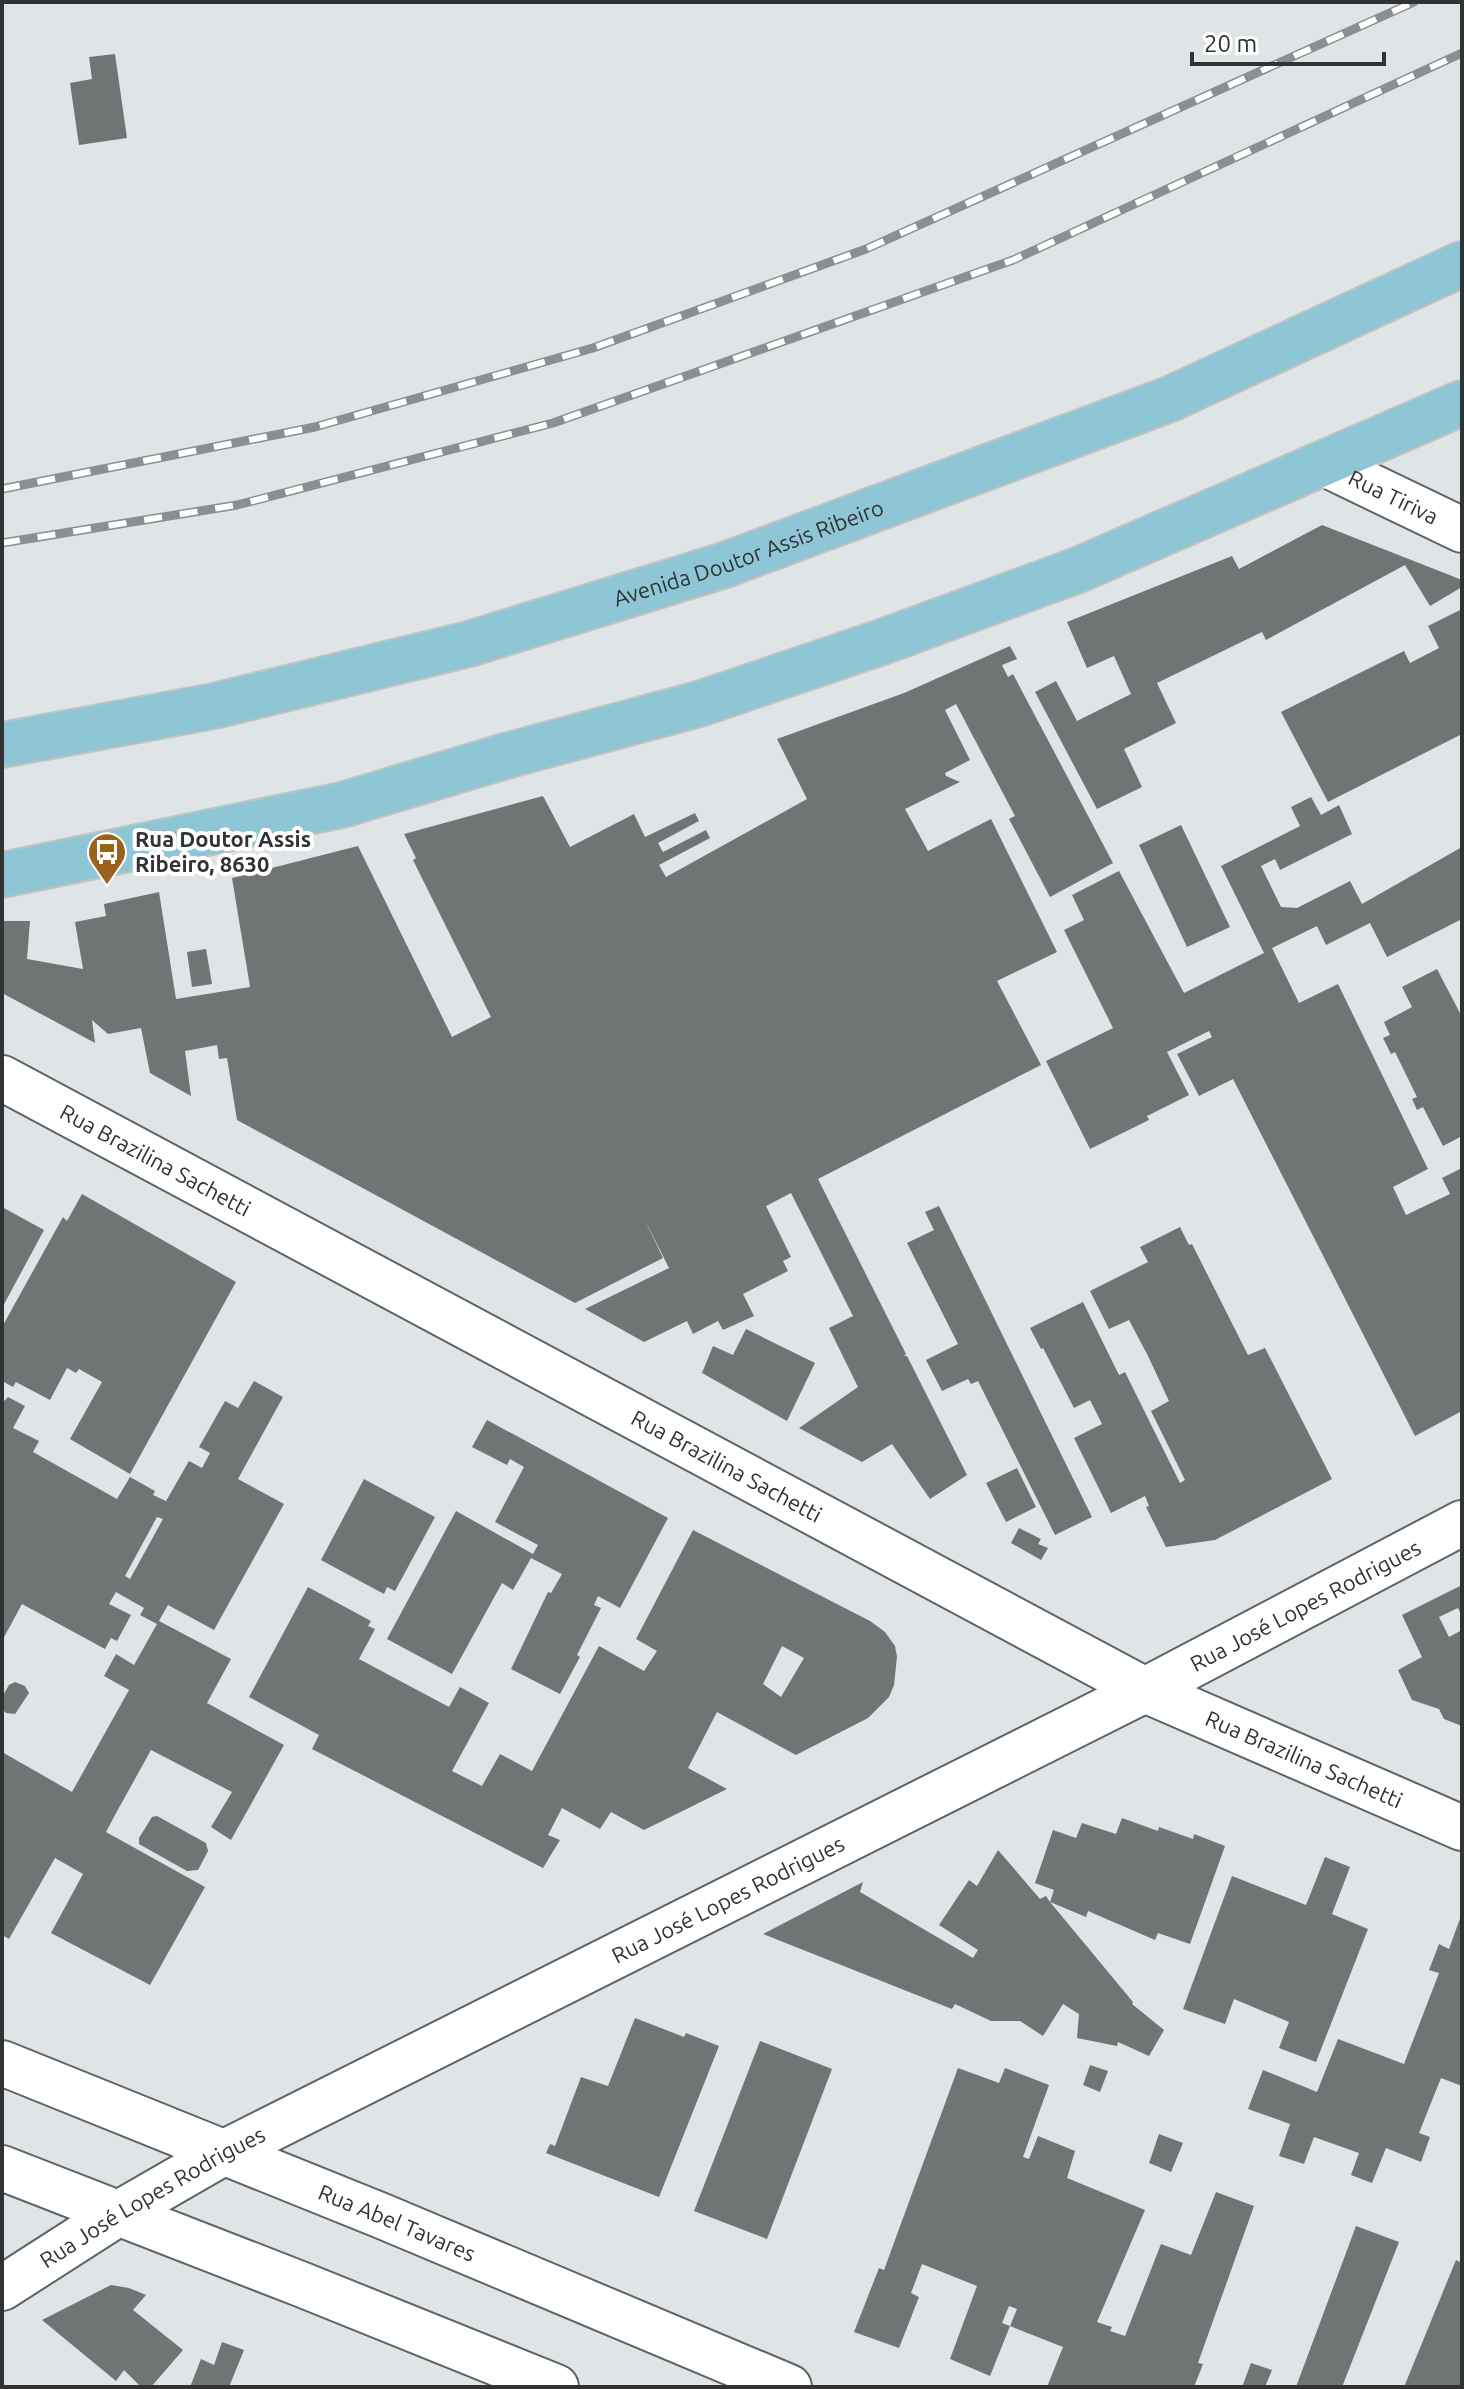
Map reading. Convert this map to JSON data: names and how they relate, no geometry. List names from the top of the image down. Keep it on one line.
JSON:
{"streets":{"main road":["Avenida Doutor Assis Ribeiro"],"street":["Rua Tiriva","Rua Brazilina Sachetti","Rua José Lopes Rodrigues","Rua Abel Tavares"]},"crossings":[["Rua Brazilina Sachetti","Rua José Lopes Rodrigues"],["Rua José Lopes Rodrigues","Rua Abel Tavares"]],"places":{"bus stop":["Rua Doutor Assis Ribeiro, 8630"]},"scale_bar":"20 m"}
